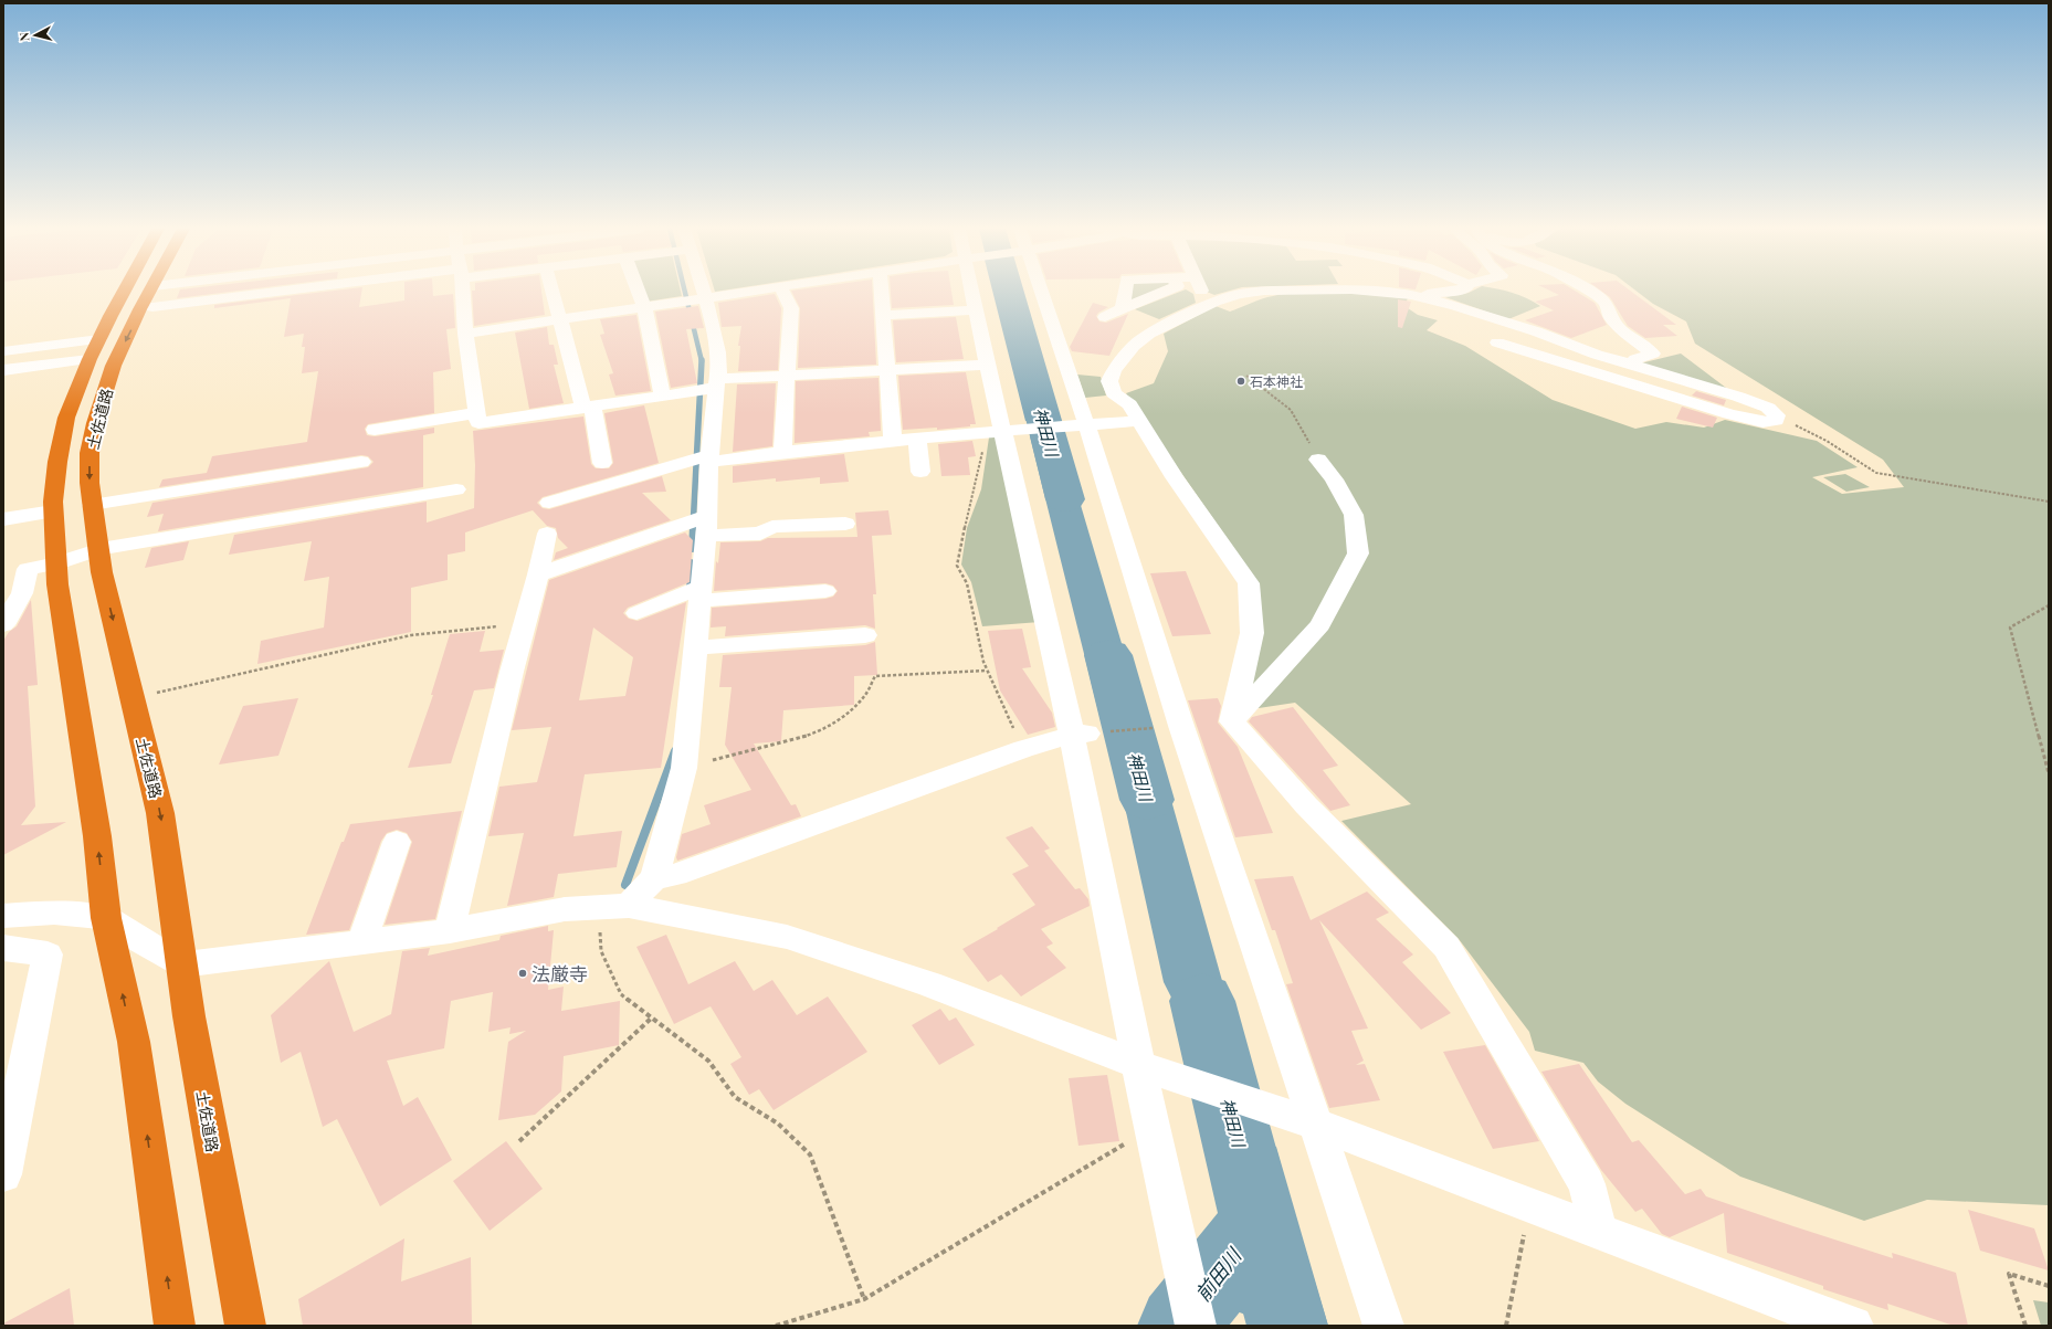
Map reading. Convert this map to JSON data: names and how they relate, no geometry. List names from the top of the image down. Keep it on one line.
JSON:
{"streets":{"highway":["土佐道路"]},"water":["神田川","前田川"],"places":["石本神社","法厳寺"],"north":"left"}
